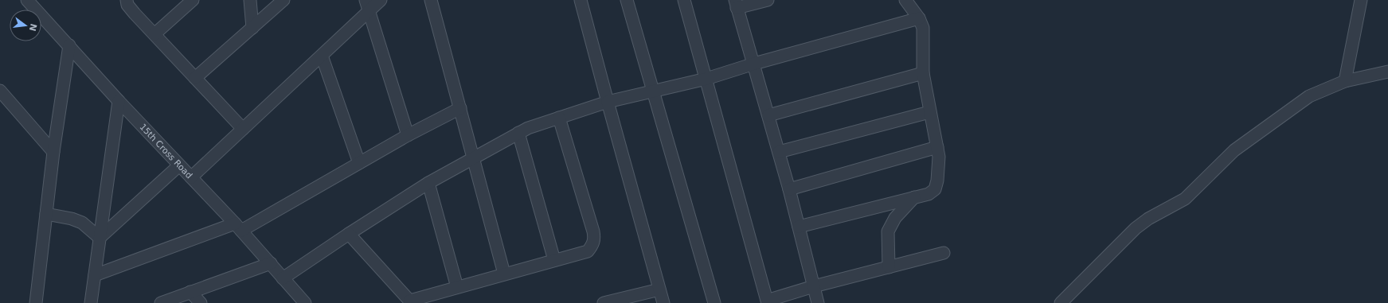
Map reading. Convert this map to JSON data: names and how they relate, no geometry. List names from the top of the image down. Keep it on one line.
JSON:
{"streets":{"street":["15th Cross Road"]},"north":"right"}
